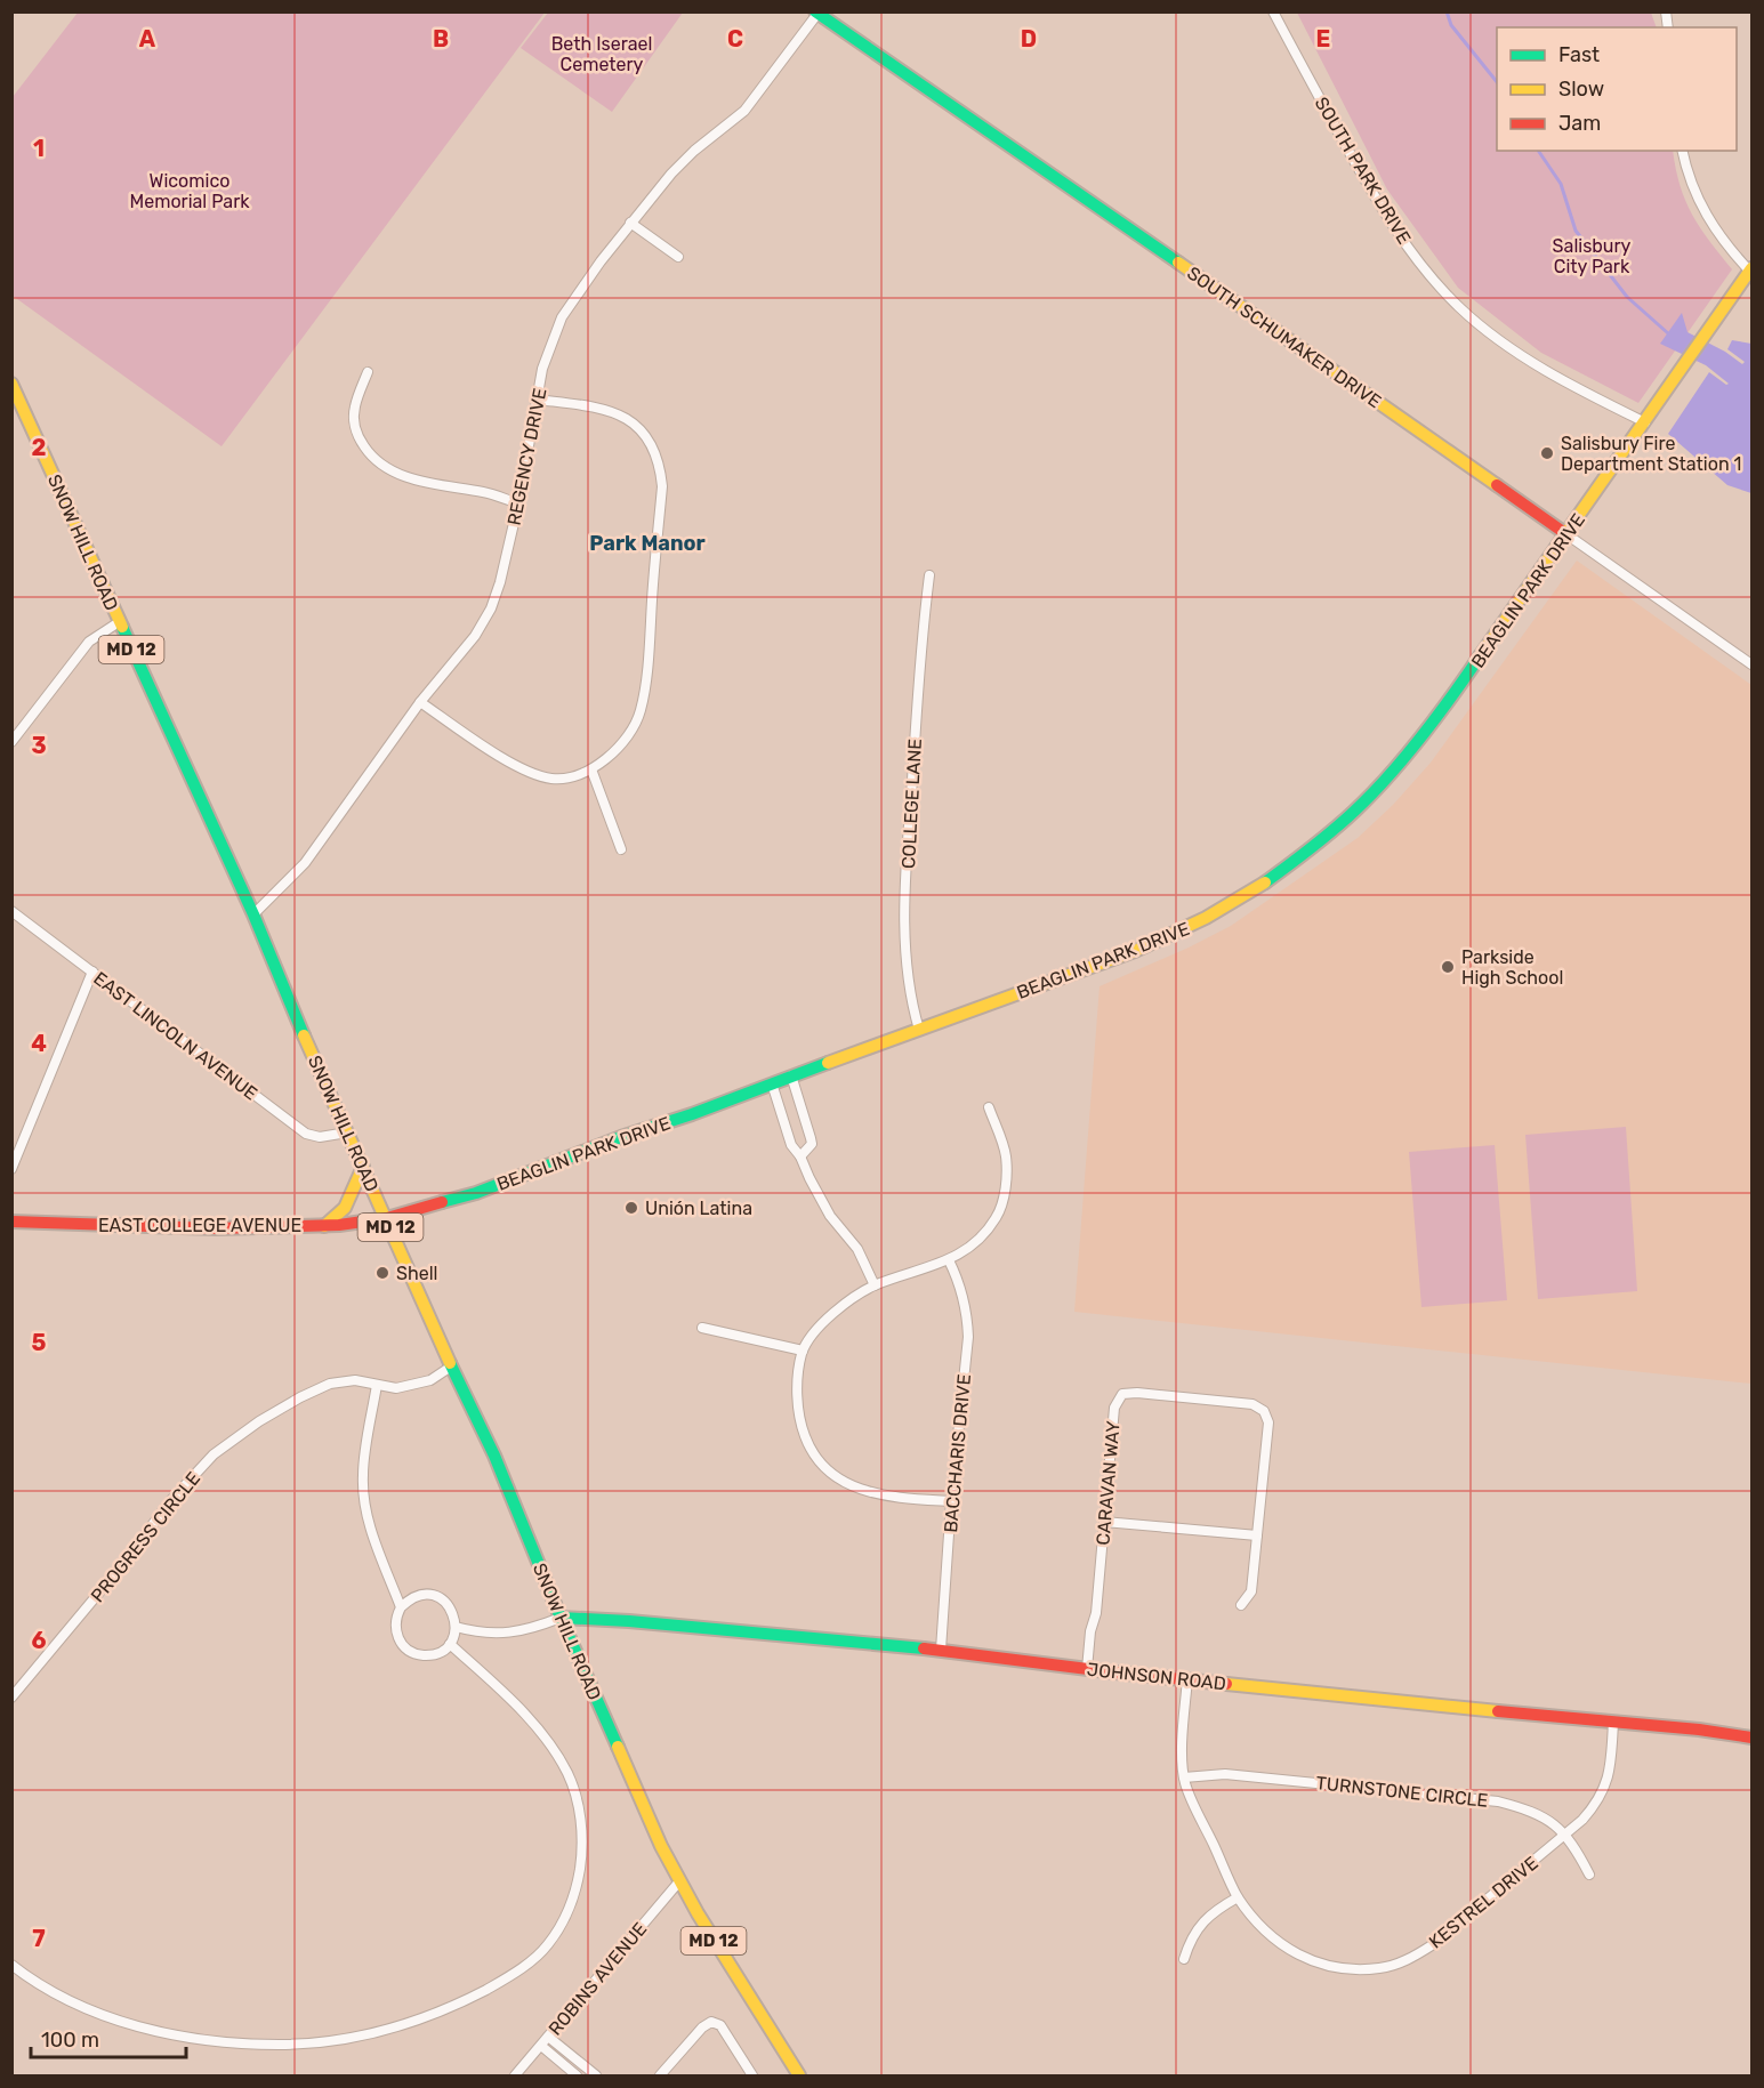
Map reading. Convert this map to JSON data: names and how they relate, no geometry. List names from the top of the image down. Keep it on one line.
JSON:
{"streets":{"main road":["SOUTH SCHUMAKER DRIVE","SNOW HILL ROAD","BEAGLIN PARK DRIVE","MD 12","EAST COLLEGE AVENUE","JOHNSON ROAD"],"street":["SOUTH PARK DRIVE","REGENCY DRIVE","COLLEGE LANE","EAST LINCOLN AVENUE","BACCHARIS DRIVE","CARAVAN WAY","PROGRESS CIRCLE","TURNSTONE CIRCLE","KESTREL DRIVE","ROBINS AVENUE"]},"crossings":[["SOUTH PARK DRIVE","BEAGLIN PARK DRIVE"],["SOUTH SCHUMAKER DRIVE","REGENCY DRIVE"],["SOUTH SCHUMAKER DRIVE","BEAGLIN PARK DRIVE"],["REGENCY DRIVE","SNOW HILL ROAD"],["SNOW HILL ROAD","BEAGLIN PARK DRIVE"],["SNOW HILL ROAD","EAST LINCOLN AVENUE"],["SNOW HILL ROAD","EAST COLLEGE AVENUE"],["SNOW HILL ROAD","PROGRESS CIRCLE"],["SNOW HILL ROAD","JOHNSON ROAD"],["SNOW HILL ROAD","ROBINS AVENUE"],["BEAGLIN PARK DRIVE","COLLEGE LANE"],["BEAGLIN PARK DRIVE","EAST COLLEGE AVENUE"],["BACCHARIS DRIVE","JOHNSON ROAD"],["CARAVAN WAY","JOHNSON ROAD"],["JOHNSON ROAD","KESTREL DRIVE"],["TURNSTONE CIRCLE","KESTREL DRIVE"]],"districts":["Park Manor"],"parks":["Beth Iserael Cemetery","Wicomico Memorial Park","Salisbury City Park"],"places":["Salisbury Fire Department Station 1","Parkside High School","Unión Latina","Shell"],"legend":["Fast","Slow","Jam"],"scale_bar":"100 m","grid":{"columns":["A","B","C","D","E"],"rows":["1","2","3","4","5","6","7"]}}
